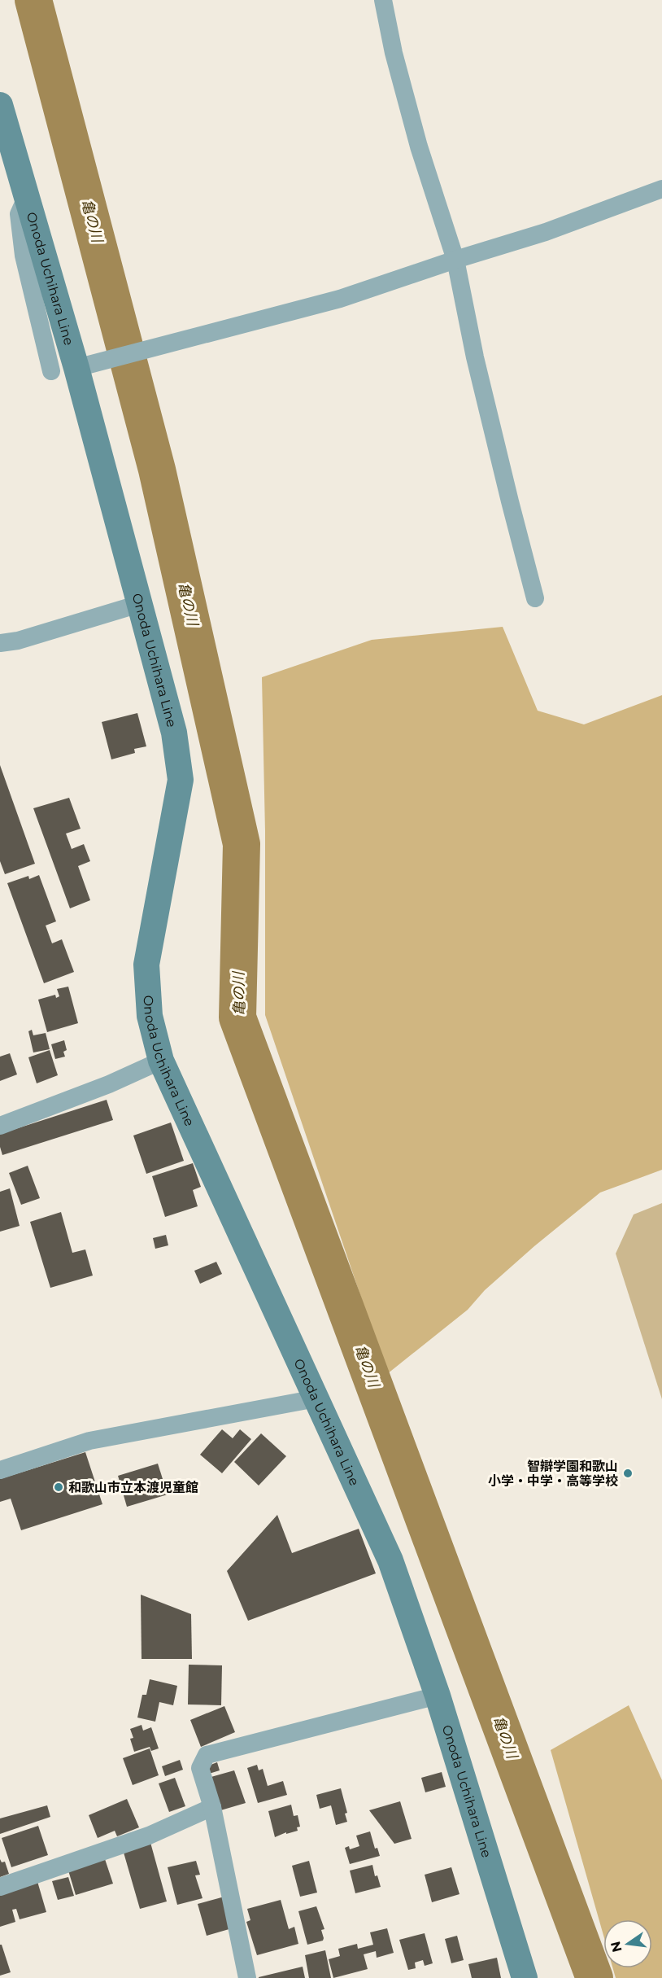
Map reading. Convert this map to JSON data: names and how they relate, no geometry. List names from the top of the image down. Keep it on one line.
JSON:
{"streets":{"main road":["Onoda Uchihara Line"]},"water":["亀の川"],"places":["智辯学園和歌山 小学・中学・高等学校","和歌山市立本渡児童館"],"north":"left"}
